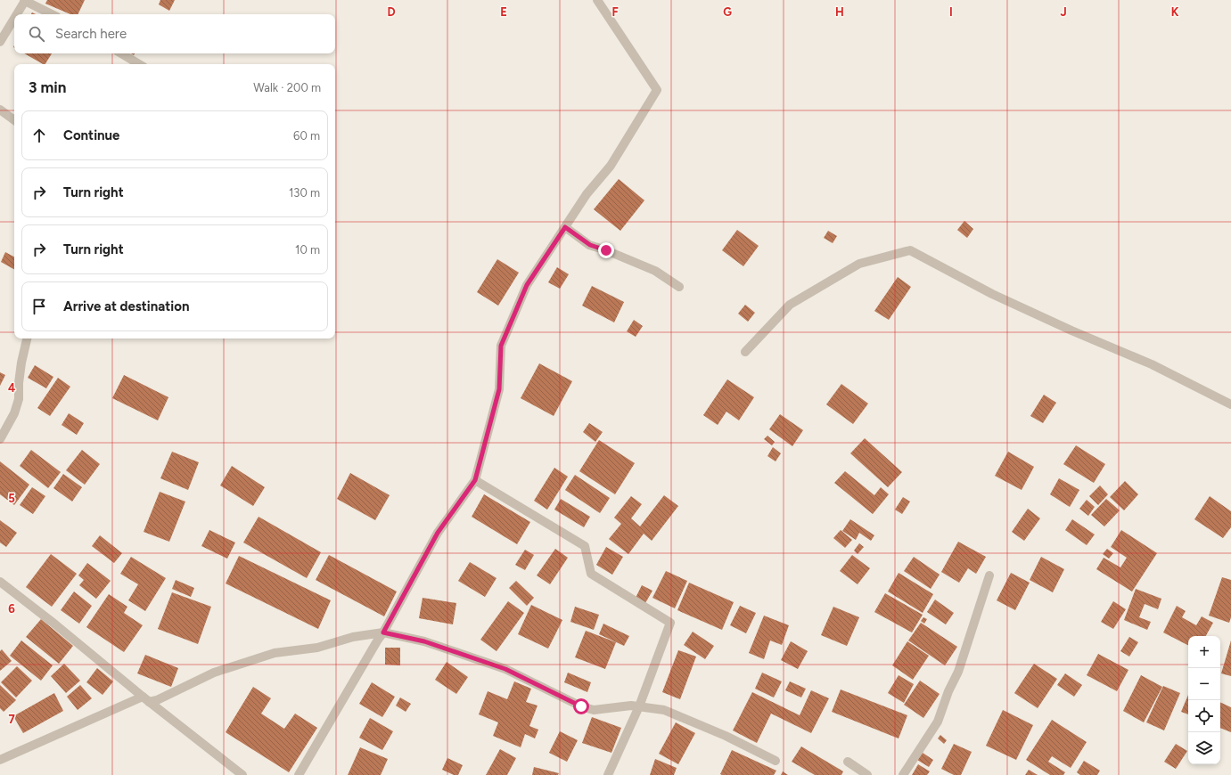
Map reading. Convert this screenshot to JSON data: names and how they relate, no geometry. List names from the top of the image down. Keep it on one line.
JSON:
{"page":{"search":"Search here","heading":["3 min","Walk · 200 m"],"list":[["Continue","60 m"],["Turn right","130 m"],["Turn right","10 m"],"Arrive at destination"],"map_buttons":["+","−"]},"grid":{"columns":["D","E","F","G","H","I","J","K"],"rows":["4","5","6","7"]}}
